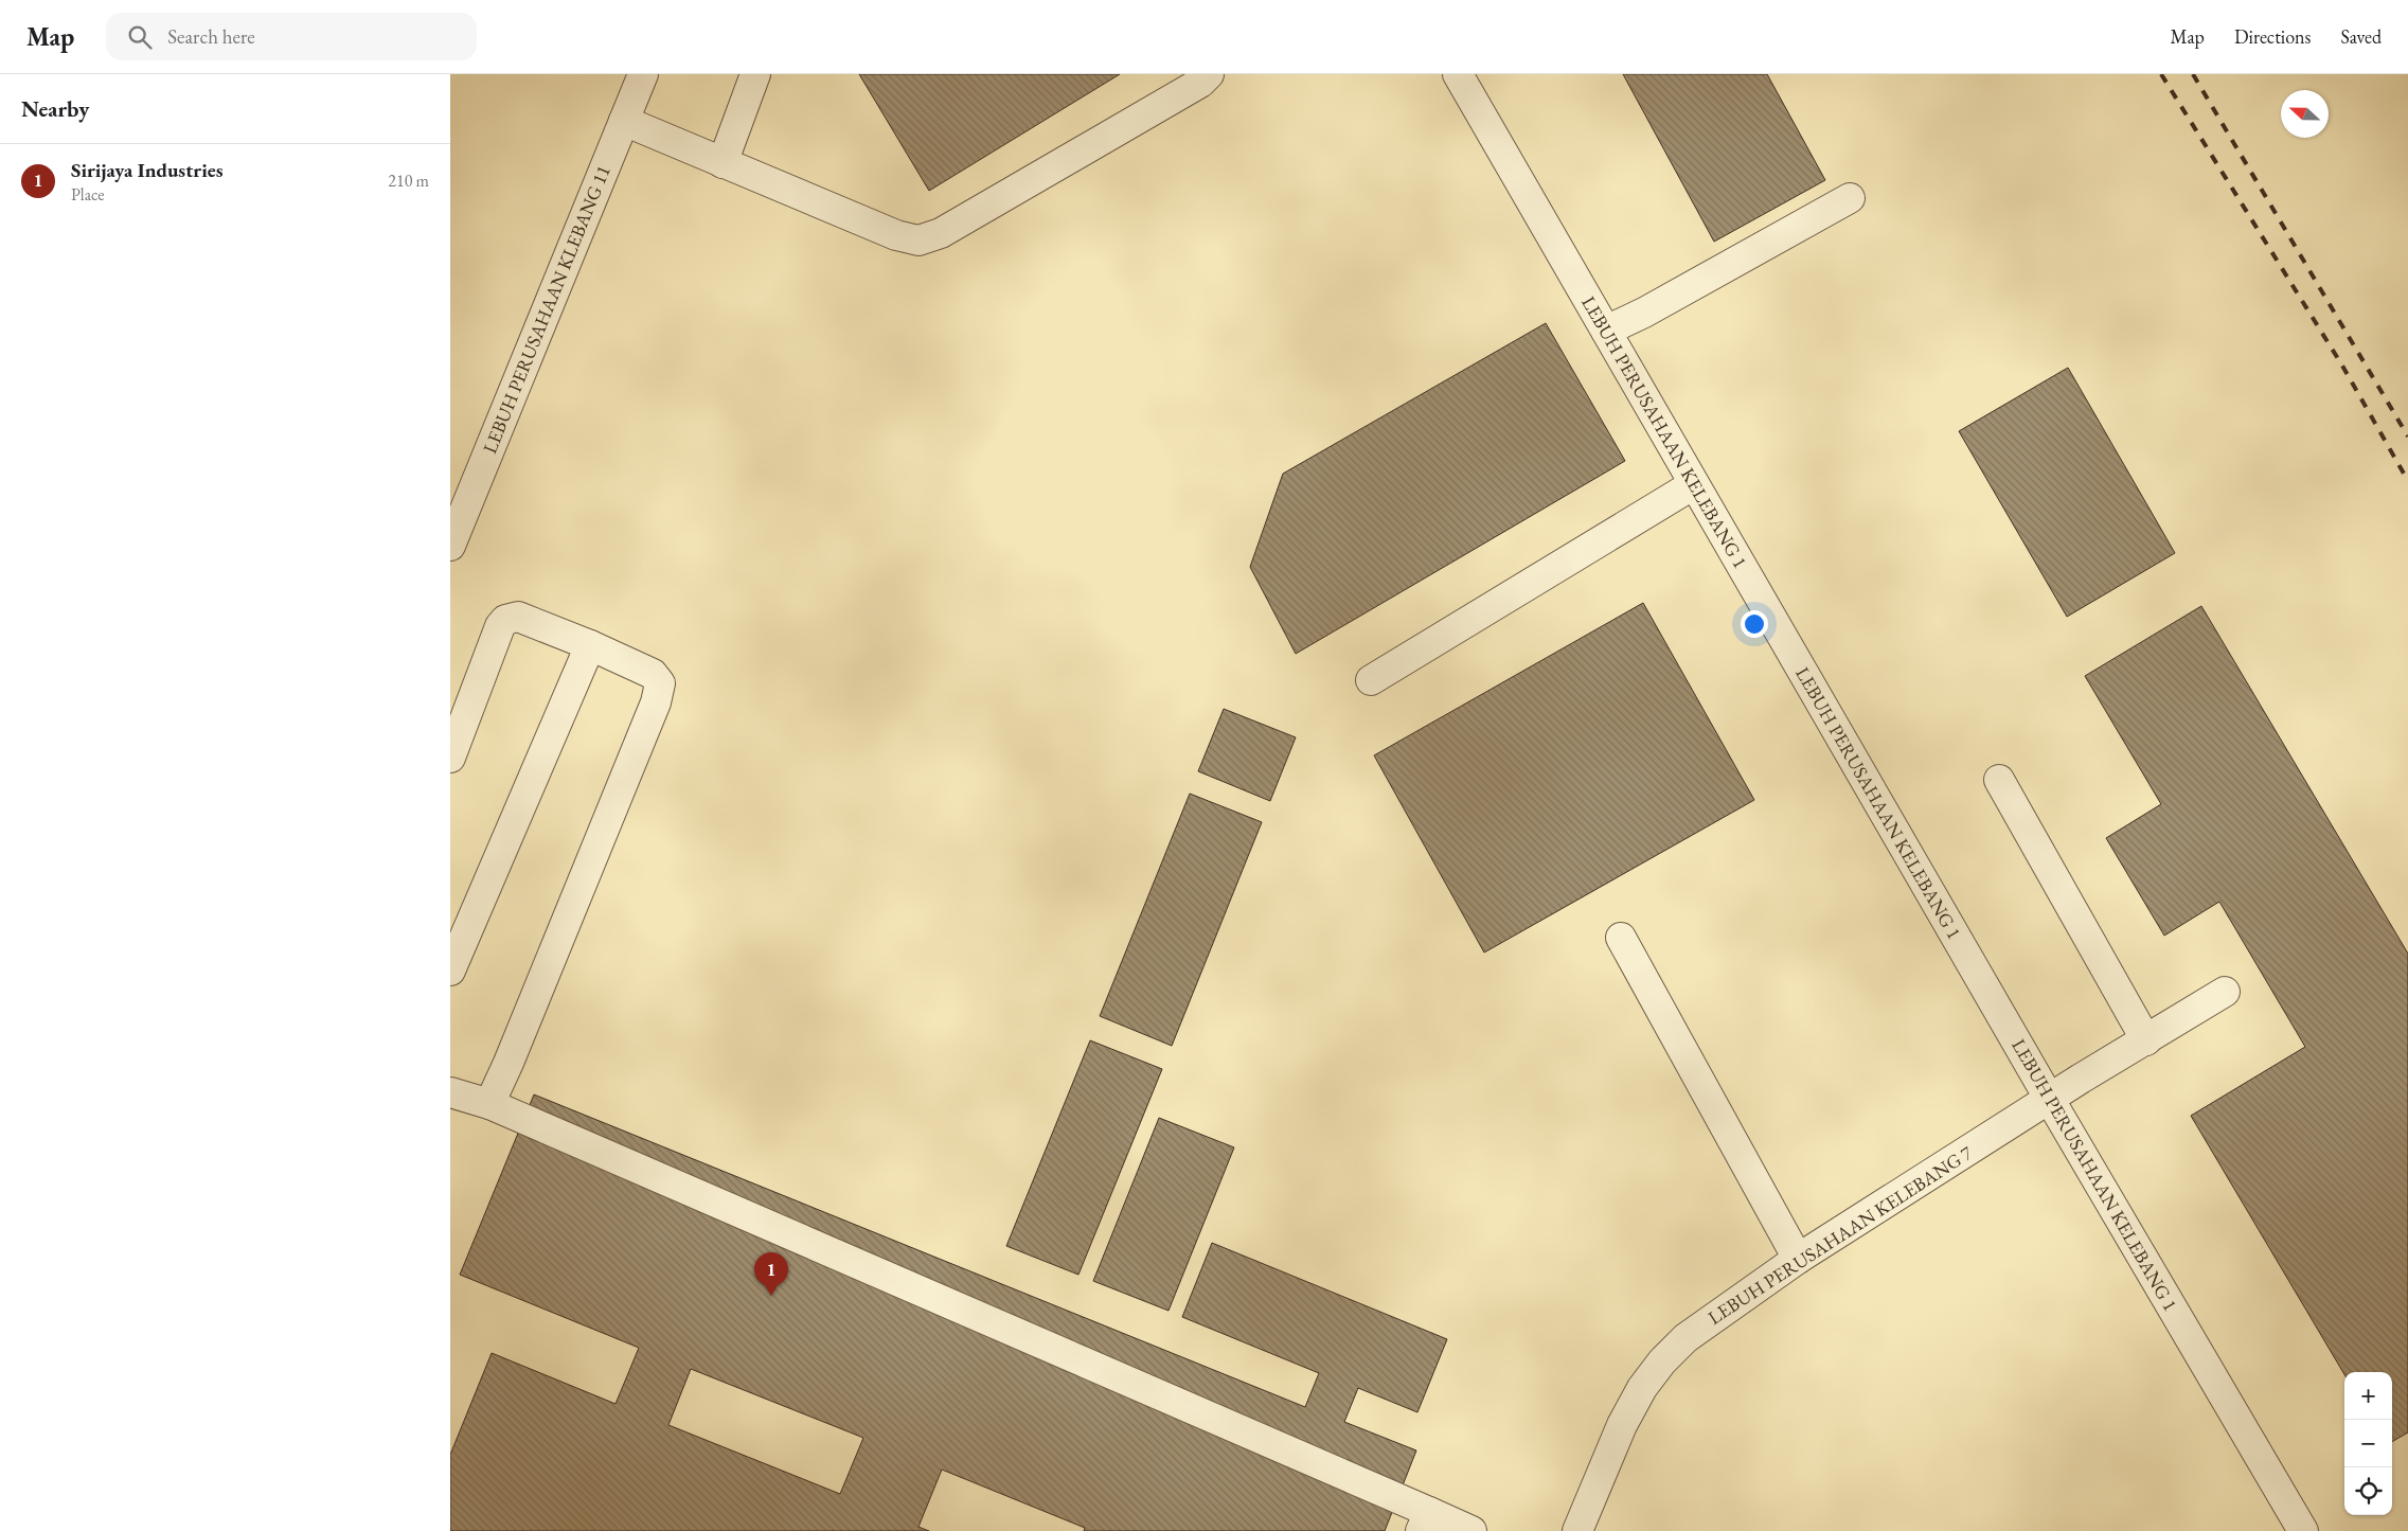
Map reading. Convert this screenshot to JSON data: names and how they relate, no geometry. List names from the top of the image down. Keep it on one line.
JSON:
{"streets":{"street":["LEBUH PERUSAHAAN KLEBANG 11","LEBUH PERUSAHAAN KELEBANG 1","LEBUH PERUSAHAAN KELEBANG 7"]},"crossings":[["LEBUH PERUSAHAAN KELEBANG 1","LEBUH PERUSAHAAN KELEBANG 7"]],"north":"left","page":{"header":"Map","search":"Search here","nav":["Map","Directions","Saved"],"heading":"Nearby","list":[{"mark":"1","name":"Sirijaya Industries","note":"Place","value":"210 m"}],"pins":"1","map_buttons":["+","−"]}}
